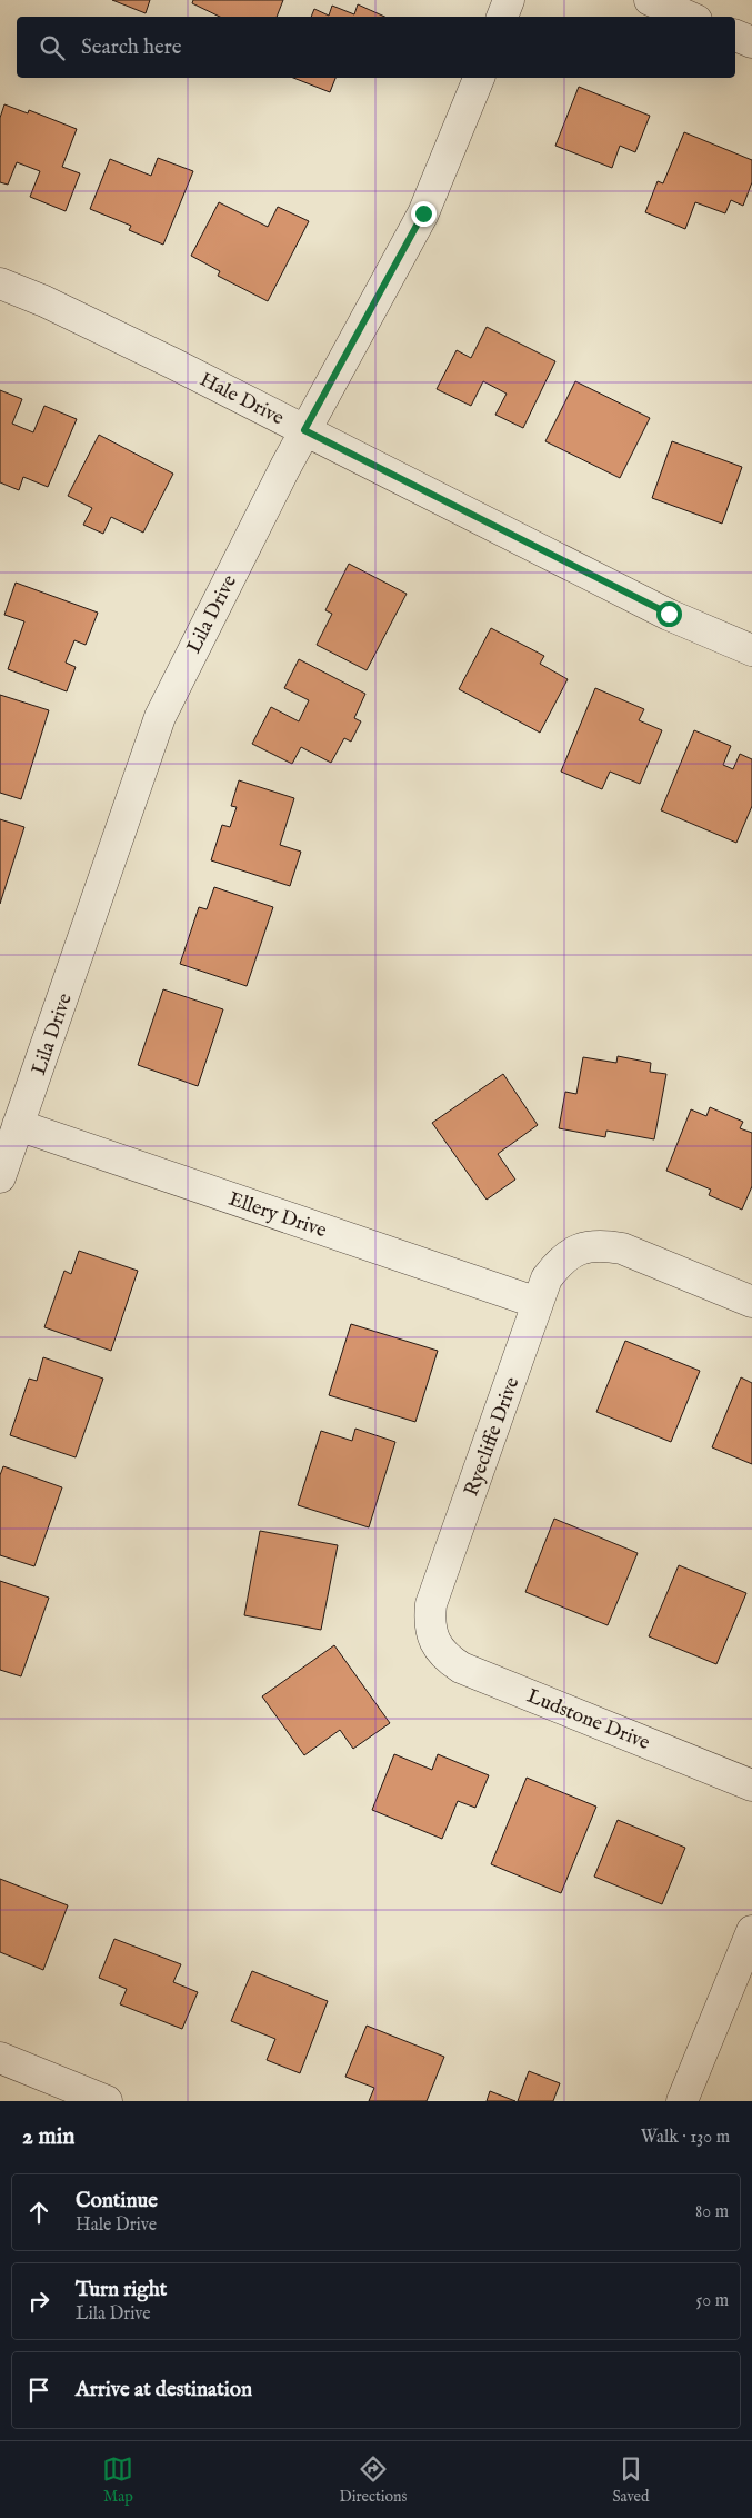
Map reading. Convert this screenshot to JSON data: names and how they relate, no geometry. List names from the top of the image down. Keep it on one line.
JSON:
{"streets":{"street":["Hale Drive","Lila Drive","Ellery Drive","Ryecliffe Drive","Ludstone Drive"]},"crossings":[["Hale Drive","Lila Drive"],["Lila Drive","Ellery Drive"],["Ellery Drive","Ryecliffe Drive"],["Ryecliffe Drive","Ludstone Drive"]],"page":{"search":"Search here","heading":["2 min","Walk · 130 m"],"list":[["Continue","Hale Drive","80 m"],["Turn right","Lila Drive","50 m"],"Arrive at destination"],"nav":["Map","Directions","Saved"]}}
